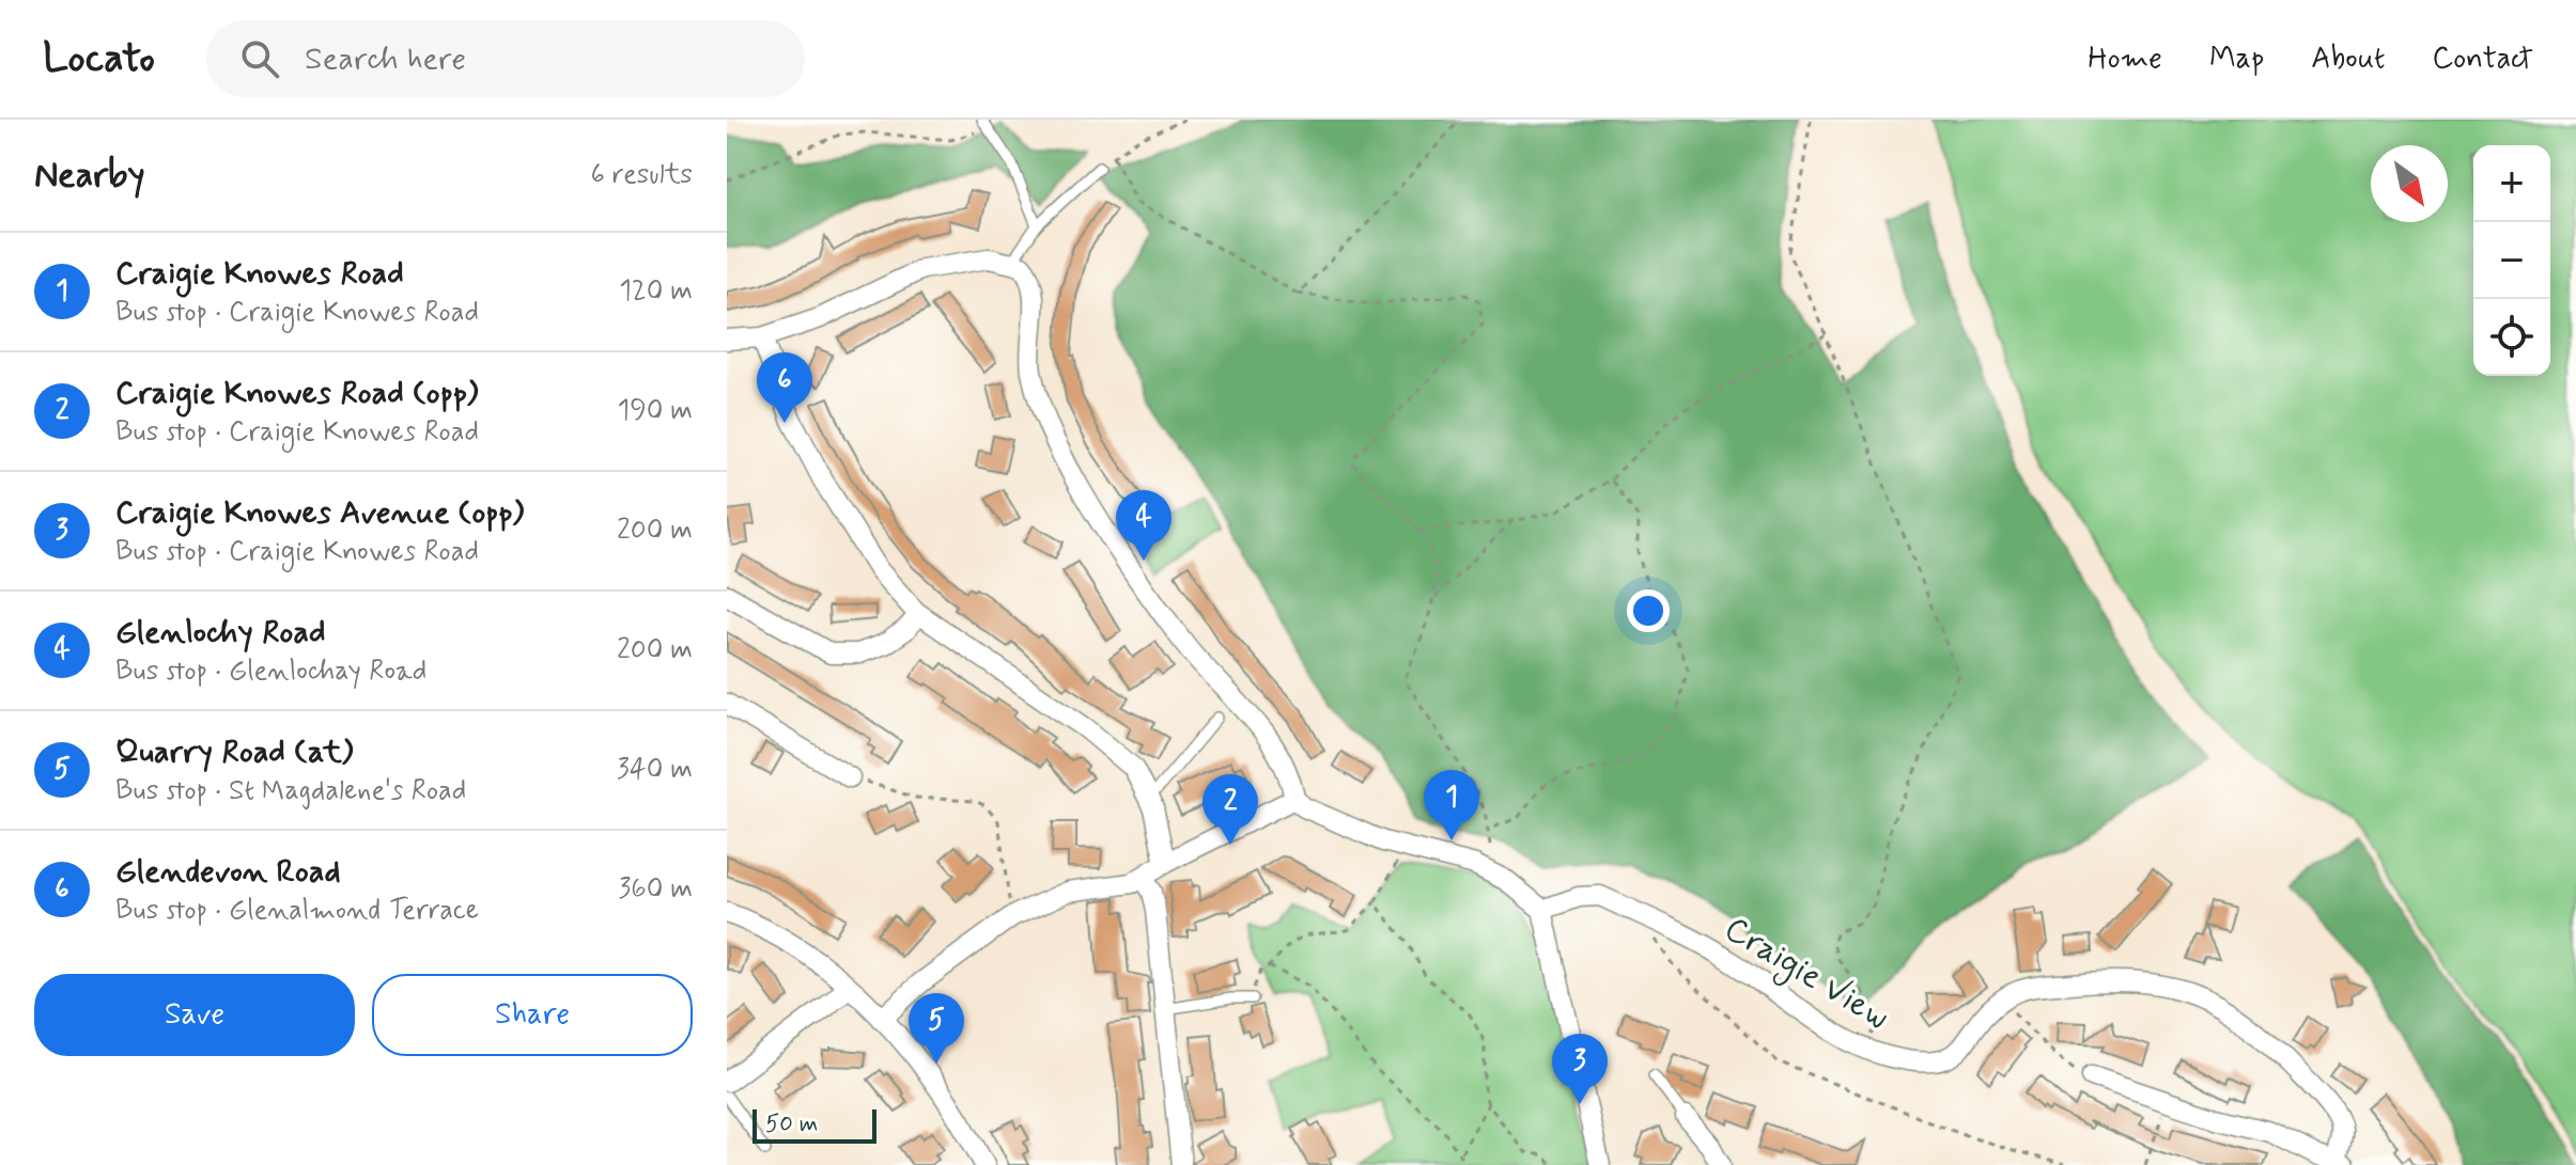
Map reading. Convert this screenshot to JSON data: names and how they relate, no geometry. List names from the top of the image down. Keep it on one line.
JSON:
{"streets":{"street":["Craigie View"]},"scale_bar":"50 m","north":"bottom right","page":{"header":"Locato","search":"Search here","nav":["Home","Map","About","Contact"],"heading":["Nearby","6 results"],"map_buttons":["+","−"],"list":[{"mark":"1","name":"Craigie Knowes Road","note":"Bus stop · Craigie Knowes Road","value":"120 m"},{"mark":"2","name":"Craigie Knowes Road (opp)","note":"Bus stop · Craigie Knowes Road","value":"190 m"},{"mark":"3","name":"Craigie Knowes Avenue (opp)","note":"Bus stop · Craigie Knowes Road","value":"200 m"},{"mark":"4","name":"Glenlochy Road","note":"Bus stop · Glenlochay Road","value":"200 m"},{"mark":"5","name":"Quarry Road (at)","note":"Bus stop · St Magdalene's Road","value":"340 m"},{"mark":"6","name":"Glendevon Road","note":"Bus stop · Glenalmond Terrace","value":"360 m"}],"pins":["6","4","1","2","5","3"],"buttons":["Save","Share"],"scale":"50 m"}}
